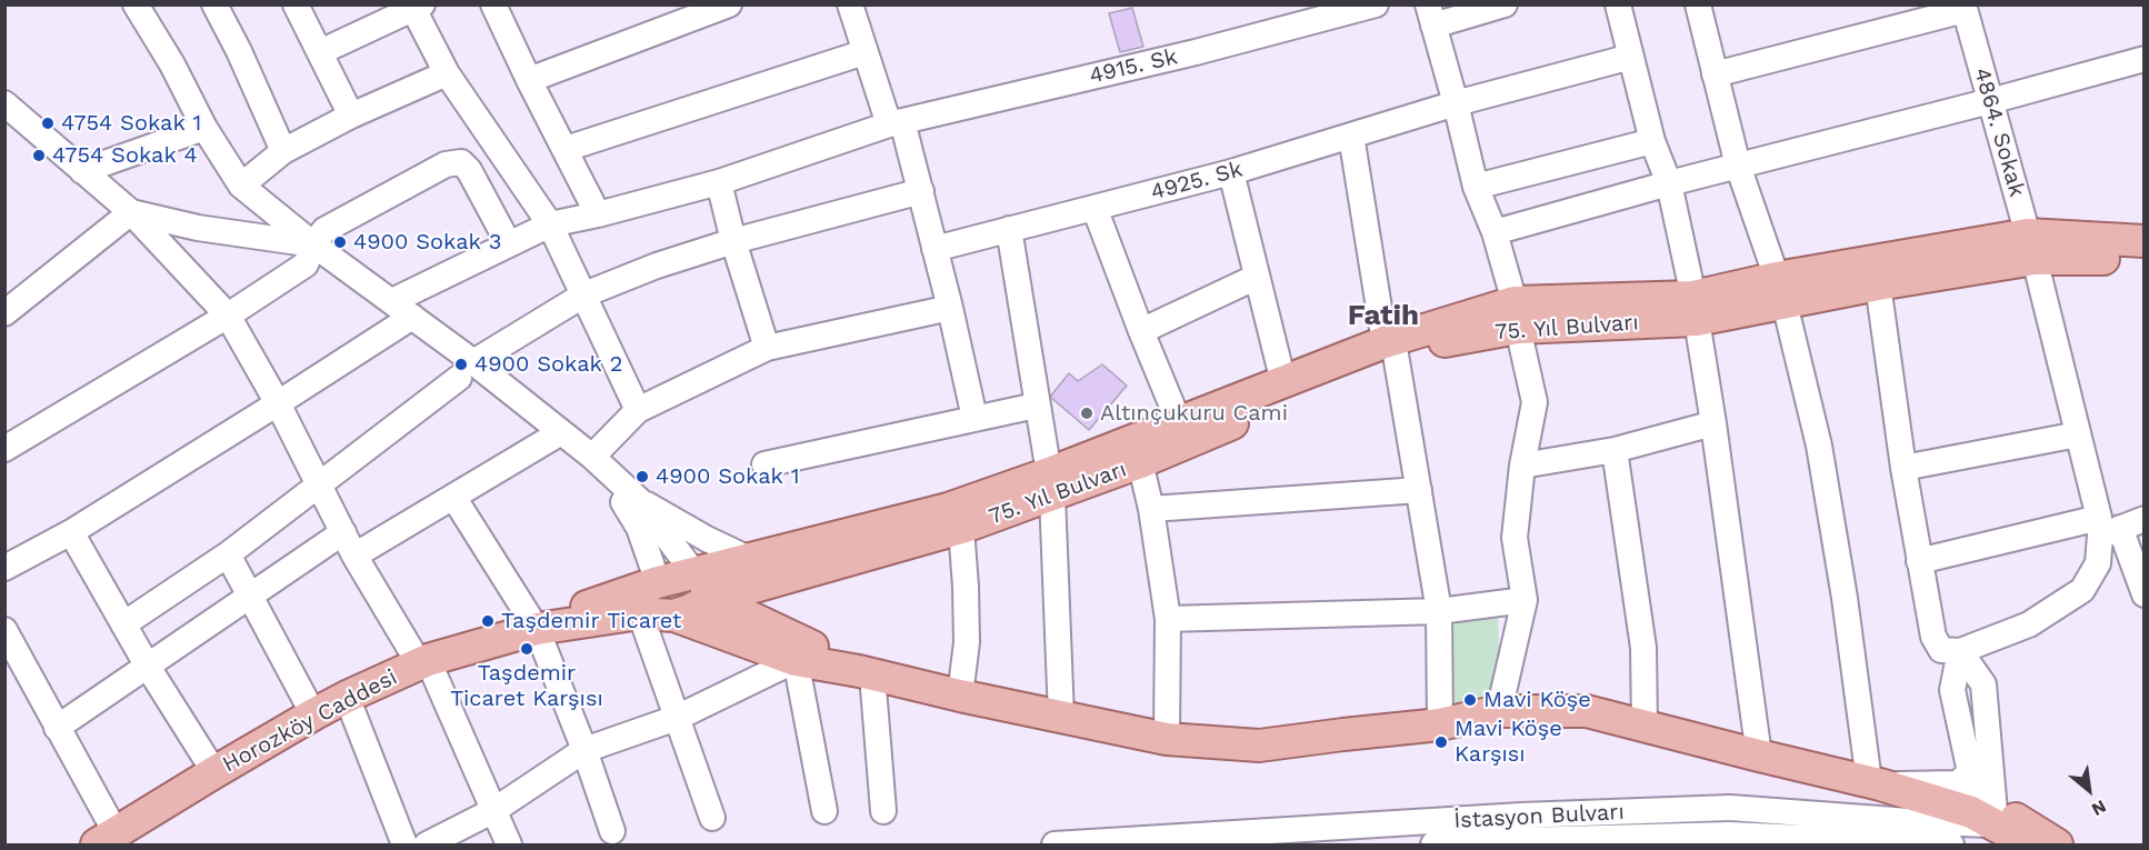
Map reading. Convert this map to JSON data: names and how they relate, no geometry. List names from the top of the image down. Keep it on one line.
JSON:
{"streets":{"main road":["75. Yıl Bulvarı","Horozköy Caddesi"],"street":["4915. Sk","4864. Sokak","4925. Sk","İstasyon Bulvarı"]},"crossings":[["4864. Sokak","75. Yıl Bulvarı"]],"districts":["Fatih"],"places":["4754 Sokak 1","4754 Sokak 4","4900 Sokak 3","4900 Sokak 2","Altınçukuru Cami","4900 Sokak 1","Taşdemir Ticaret","Taşdemir Ticaret Karşısı","Mavi Köşe","Mavi Köşe Karşısı"],"north":"bottom right"}
